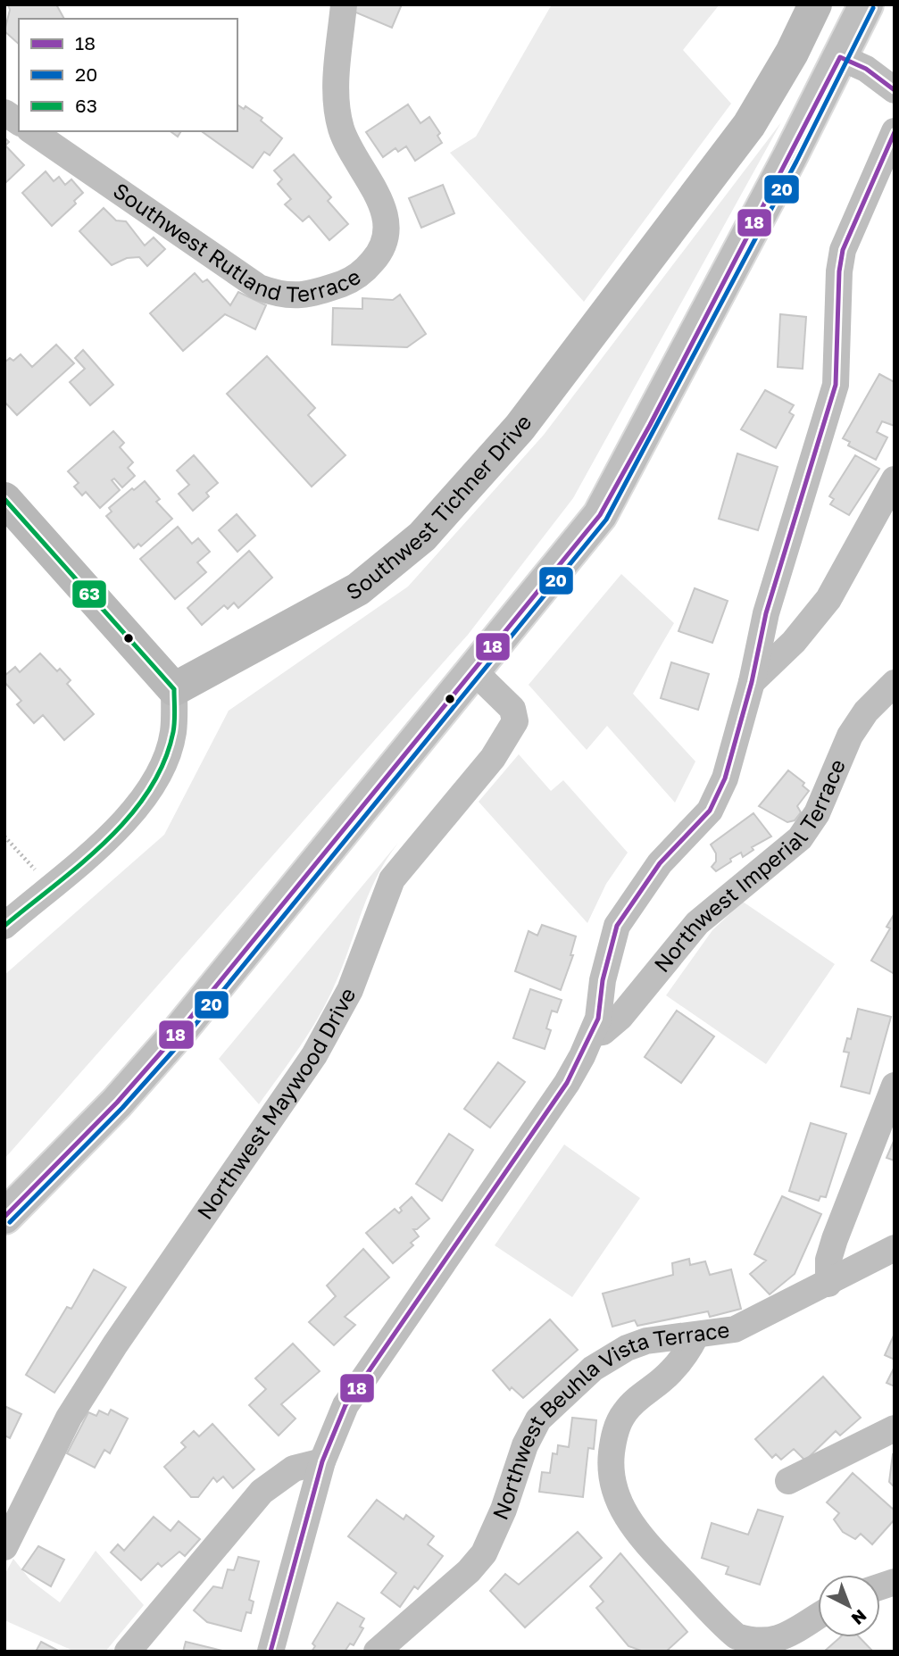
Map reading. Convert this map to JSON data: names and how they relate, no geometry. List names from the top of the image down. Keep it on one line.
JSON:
{"streets":{"street":["Southwest Rutland Terrace","Southwest Tichner Drive","Northwest Imperial Terrace","Northwest Maywood Drive","Northwest Beuhla Vista Terrace"]},"lines":["transit line 20","transit line 18","transit line 63"],"legend":["18","20","63"],"north":"bottom right"}
